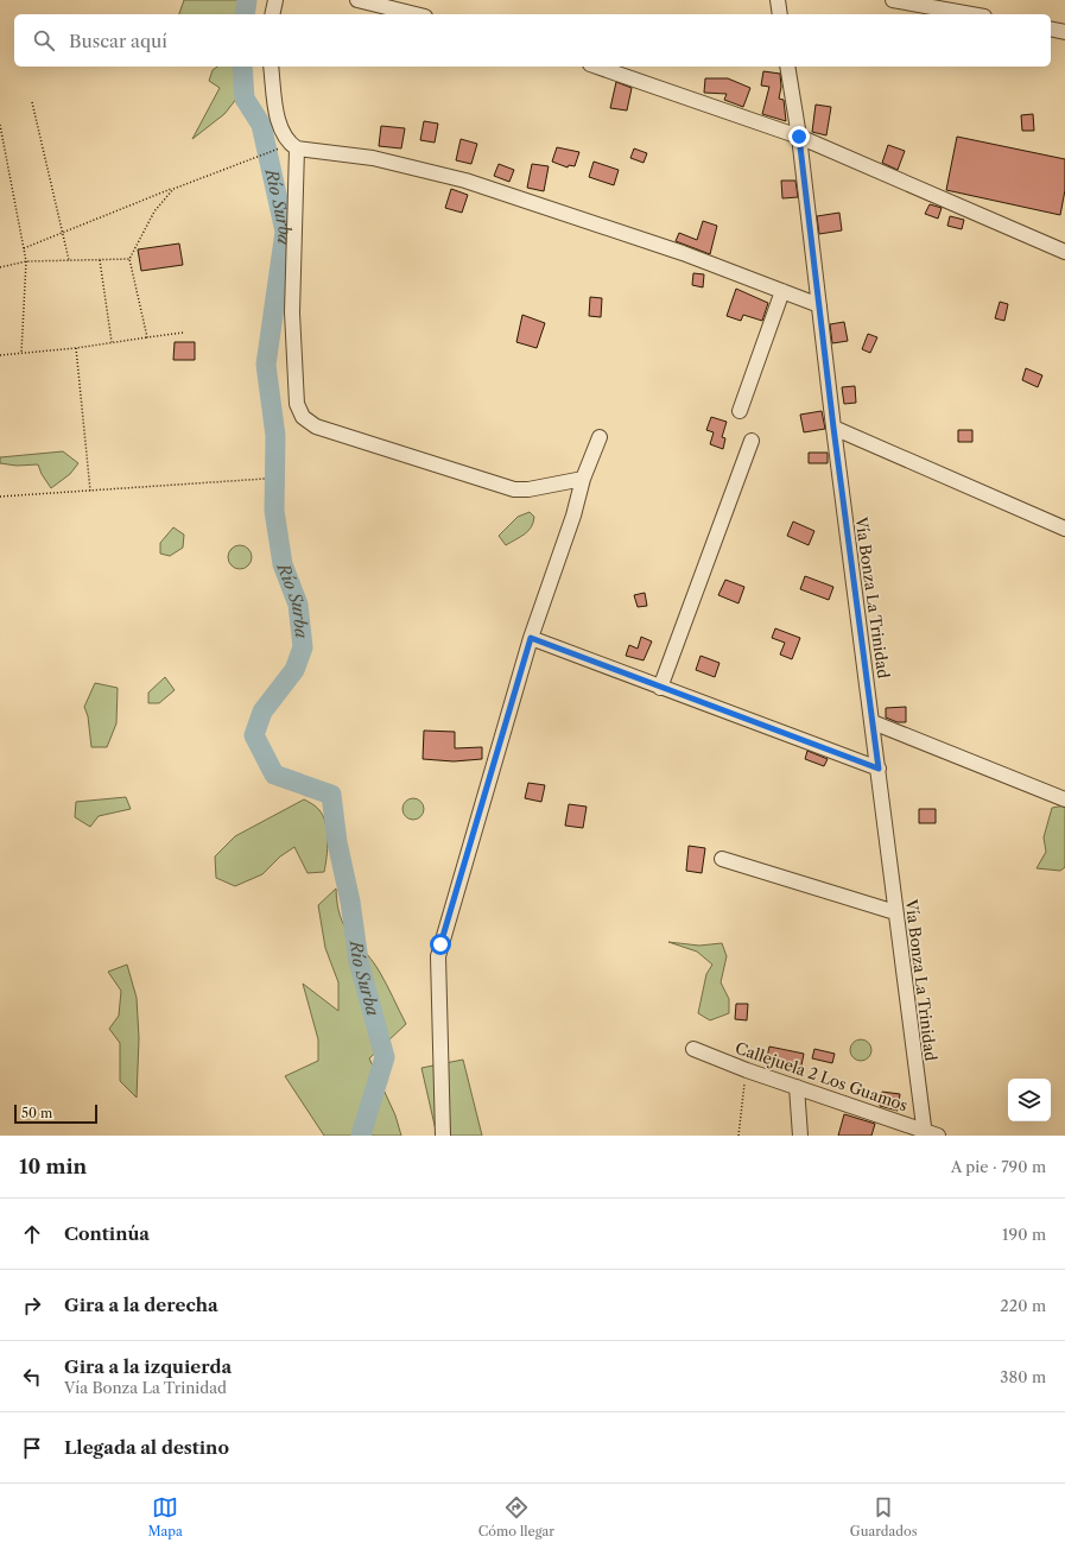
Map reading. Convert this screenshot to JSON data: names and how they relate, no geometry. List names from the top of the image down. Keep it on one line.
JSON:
{"streets":{"street":["Vía Bonza La Trinidad","Callejuela 2 Los Guamos"]},"crossings":[["Vía Bonza La Trinidad","Callejuela 2 Los Guamos"]],"water":["Río Surba"],"scale_bar":"50 m","page":{"search":"Buscar aquí","scale":"50 m","heading":["10 min","A pie · 790 m"],"list":[["Continúa","190 m"],["Gira a la derecha","220 m"],["Gira a la izquierda","Vía Bonza La Trinidad","380 m"],"Llegada al destino"],"nav":["Mapa","Cómo llegar","Guardados"]}}
